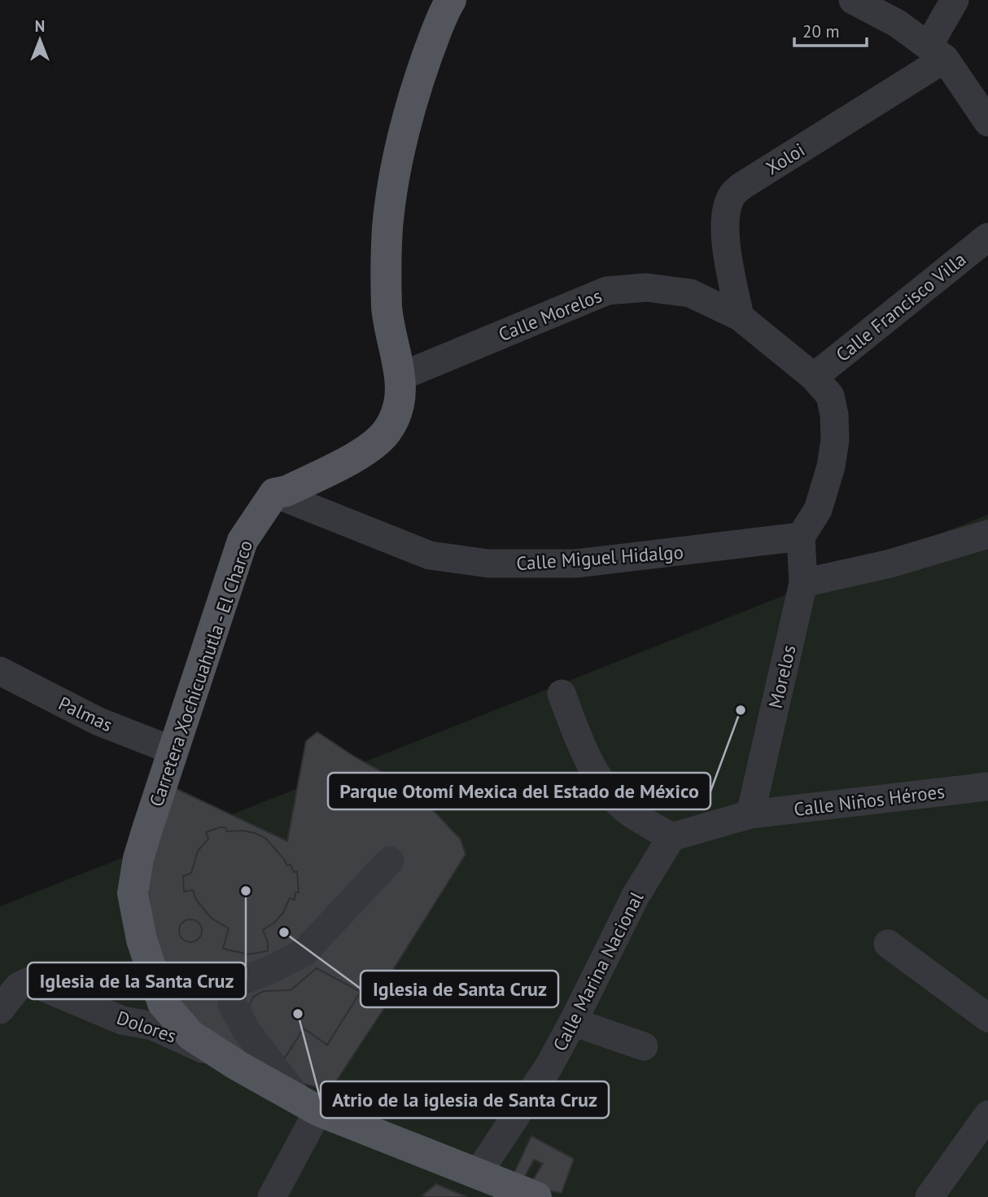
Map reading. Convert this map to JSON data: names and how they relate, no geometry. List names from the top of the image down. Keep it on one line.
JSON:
{"streets":{"main road":["Carretera Xochicuahutla - El Charco"],"street":["Xoloi","Calle Francisco Villa","Calle Morelos","Calle Miguel Hidalgo","Morelos","Palmas","Calle Niños Héroes","Calle Marina Nacional","Dolores"]},"crossings":[["Xoloi","Calle Morelos"],["Calle Francisco Villa","Calle Morelos"],["Calle Morelos","Calle Miguel Hidalgo"],["Calle Morelos","Morelos"],["Calle Miguel Hidalgo","Carretera Xochicuahutla - El Charco"],["Calle Miguel Hidalgo","Morelos"],["Carretera Xochicuahutla - El Charco","Palmas"],["Carretera Xochicuahutla - El Charco","Calle Marina Nacional"],["Carretera Xochicuahutla - El Charco","Dolores"],["Morelos","Calle Niños Héroes"]],"places":["Parque Otomí Mexica del Estado de México","Iglesia de la Santa Cruz","Iglesia de Santa Cruz","Atrio de la iglesia de Santa Cruz"],"scale_bar":"20 m","north":"top"}
